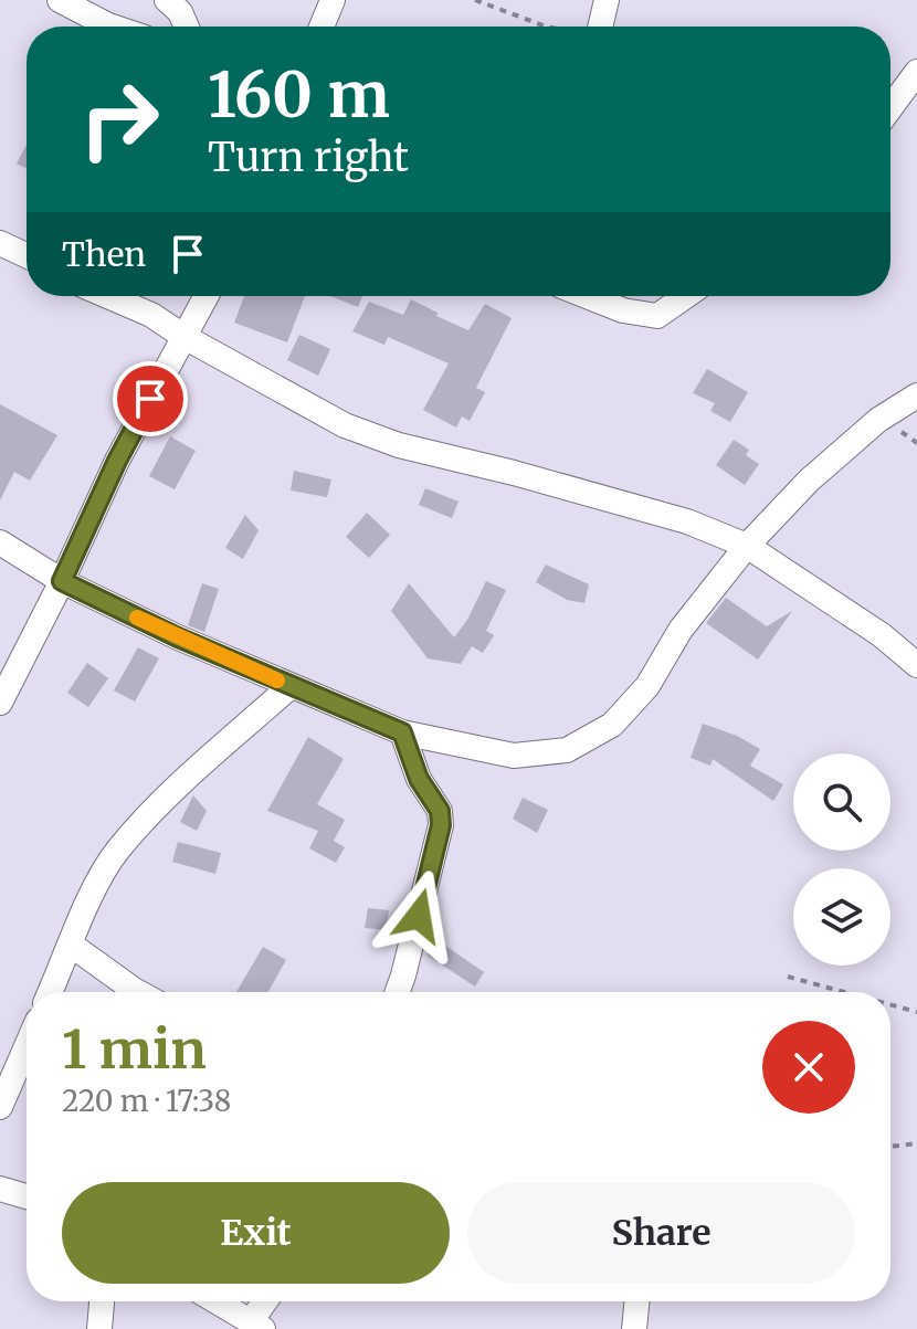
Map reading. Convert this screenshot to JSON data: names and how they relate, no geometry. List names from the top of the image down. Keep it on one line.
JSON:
{"page":{"turn":["160 m","Turn right"],"then":"Then","heading":["1 min","220 m · 17:38"],"buttons":["Exit","Share"]}}
